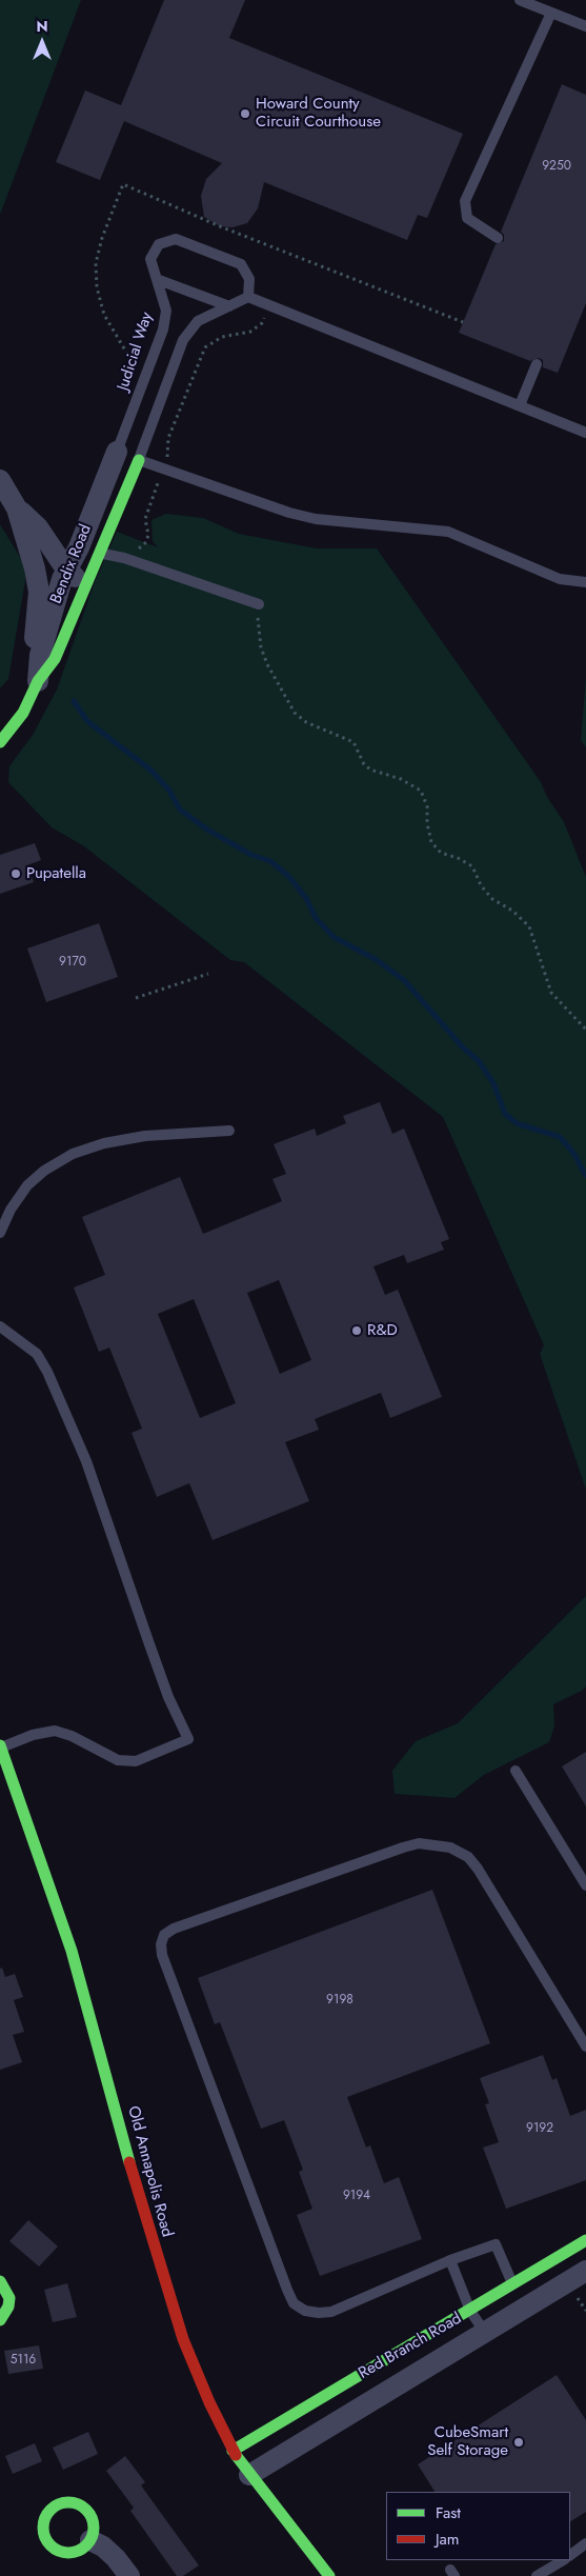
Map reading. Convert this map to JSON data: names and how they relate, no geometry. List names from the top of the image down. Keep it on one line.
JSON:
{"streets":{"street":["Bendix Road","Old Annapolis Road","Red Branch Road"],"lane":["Judicial Way"]},"crossings":[["Judicial Way","Bendix Road"],["Old Annapolis Road","Red Branch Road"]],"places":["Howard County Circuit Courthouse","Pupatella","R&D","CubeSmart Self Storage"],"house_numbers":["9250","9170","9198","9192","9194","5116"],"legend":["Fast","Jam"],"north":"top"}
